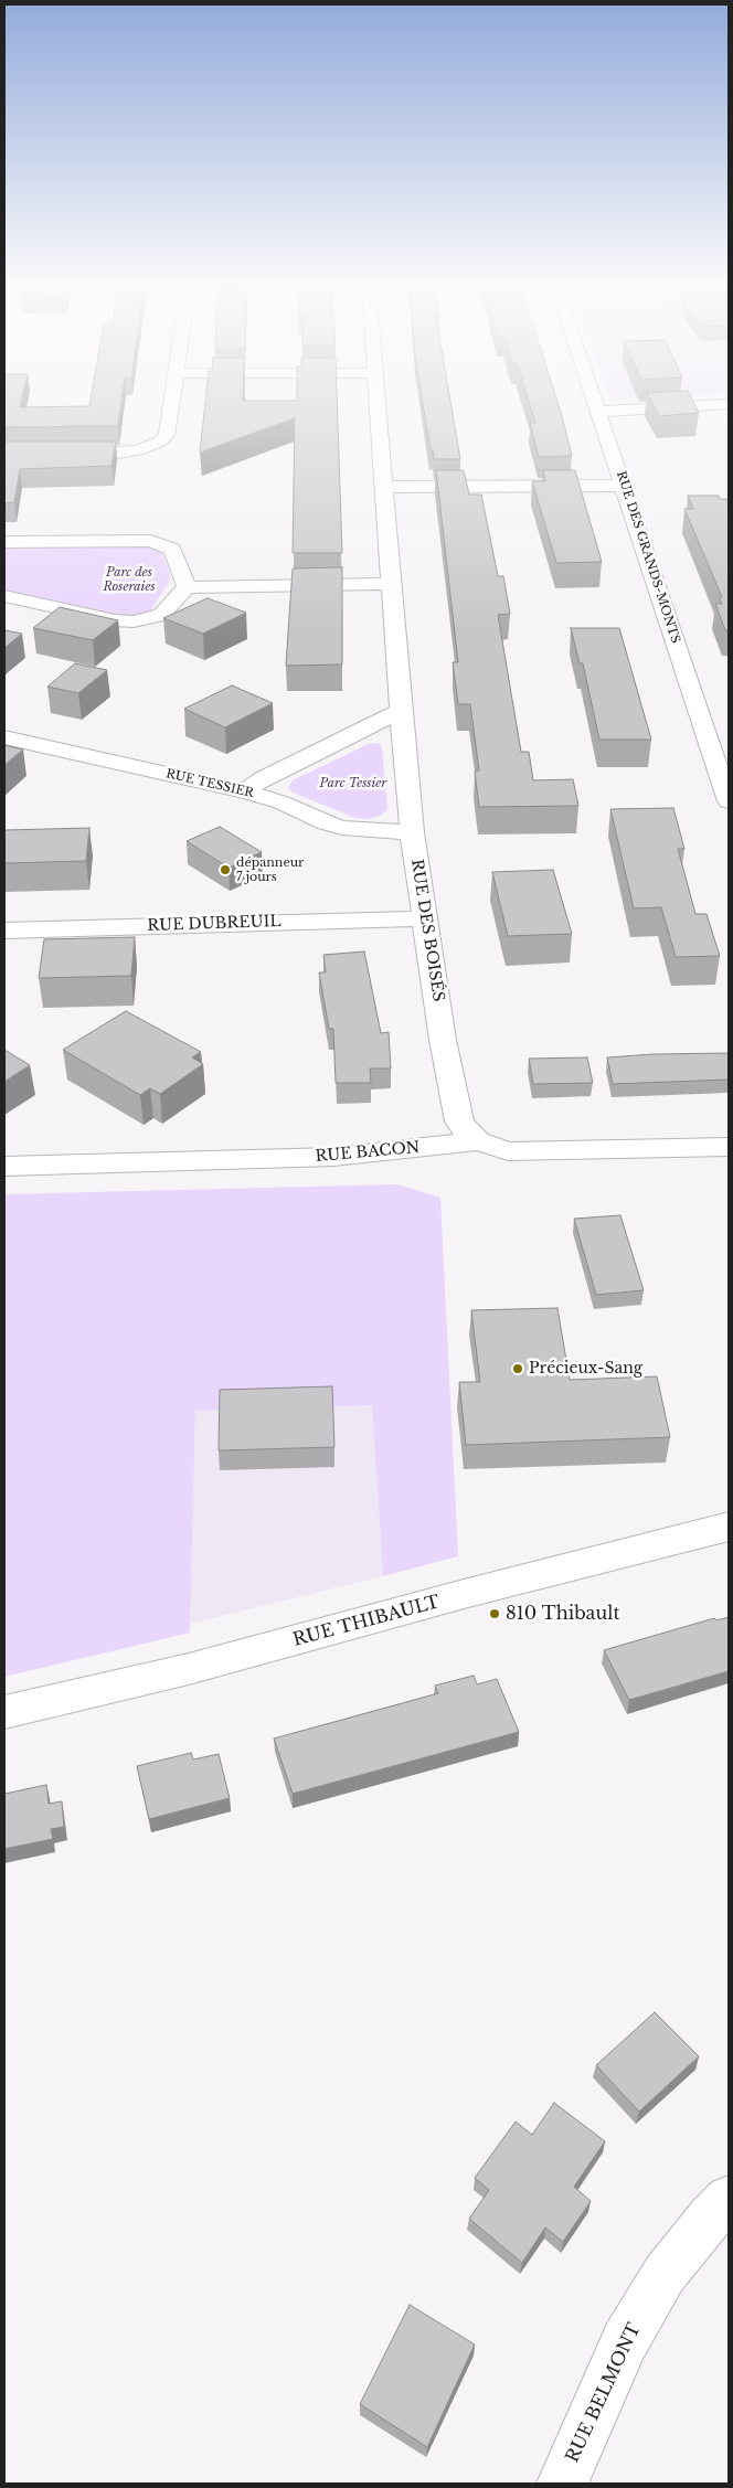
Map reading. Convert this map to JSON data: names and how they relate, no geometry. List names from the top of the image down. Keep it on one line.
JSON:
{"streets":{"street":["RUE DES GRANDS-MONTS","RUE TESSIER","RUE DUBREUIL","RUE DES BOISÉS","RUE BACON","RUE THIBAULT","RUE BELMONT"]},"crossings":[["RUE TESSIER","RUE DES BOISÉS"],["RUE DUBREUIL","RUE DES BOISÉS"],["RUE DES BOISÉS","RUE BACON"]],"parks":["Parc des Roseraies","Parc Tessier"],"places":["dépanneur 7 jours","Précieux-Sang","810 Thibault"]}
